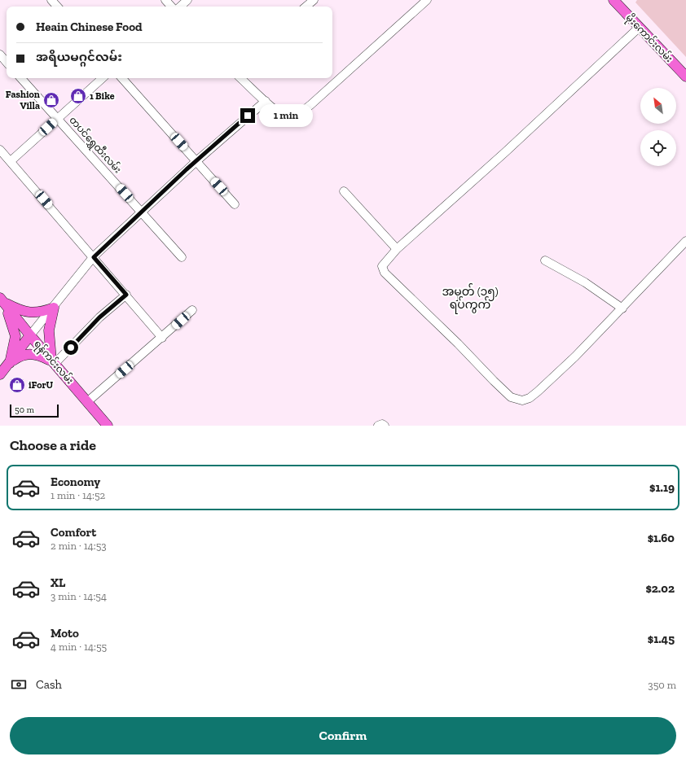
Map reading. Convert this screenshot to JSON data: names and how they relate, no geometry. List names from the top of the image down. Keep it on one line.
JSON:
{"streets":{"main road":["မိုးကောင်းလမ်း","ရန်ကင်းလမ်း"],"street":["တပင်ရွှေထီးလမ်း"]},"districts":["အမှတ် (၁၅) ရပ်ကွက်"],"places":{"shop":["1 Bike","Fashion Villa","iForU"]},"scale_bar":"50 m","north":"top left","page":{"banner":["Heain Chinese Food","အရိယမဂ္ဂင်လမ်း"],"bubble":"1 min","scale":"50 m","heading":"Choose a ride","list":[{"name":"Economy","note":"1 min · 14:52","value":"$1.19"},{"name":"Comfort","note":"2 min · 14:53","value":"$1.60"},{"name":"XL","note":"3 min · 14:54","value":"$2.02"},{"name":"Moto","note":"4 min · 14:55","value":"$1.45"}],"pay":["Cash","350 m"],"buttons":"Confirm"}}
